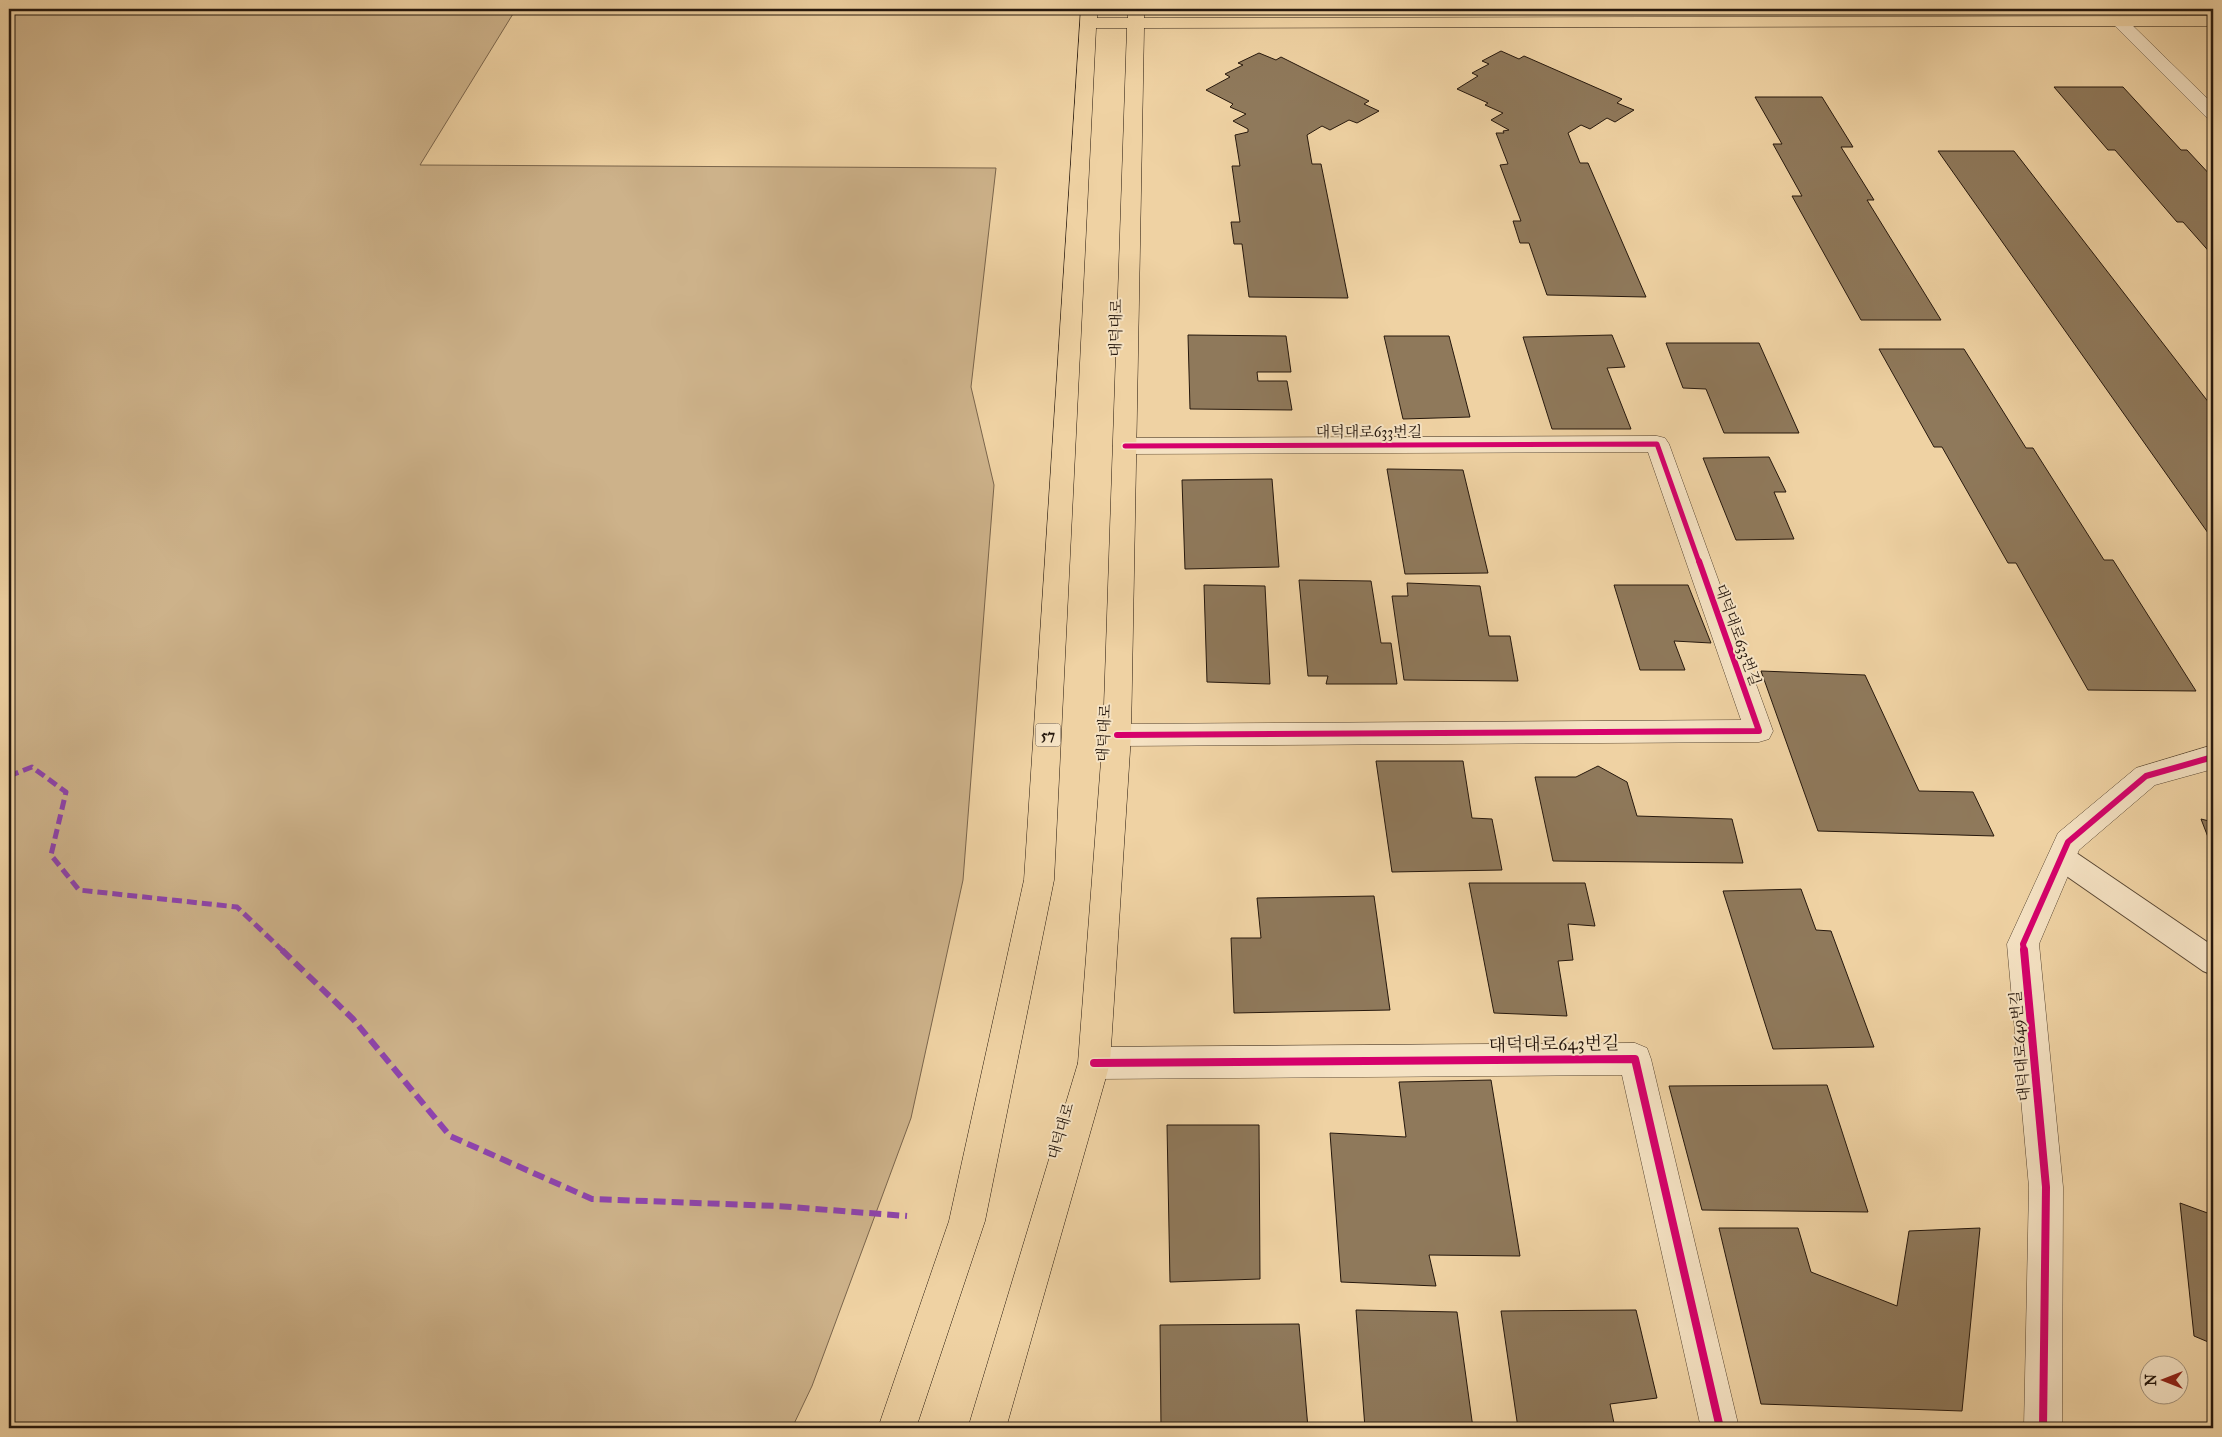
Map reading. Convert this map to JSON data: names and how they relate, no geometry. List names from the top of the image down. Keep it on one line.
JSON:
{"streets":{"main road":["대덕대로","57"],"street":["대덕대로633번길","대덕대로643번길","대덕대로649번길"]},"crossings":[["대덕대로","대덕대로633번길"],["대덕대로","57"],["대덕대로","대덕대로643번길"]],"north":"left"}
